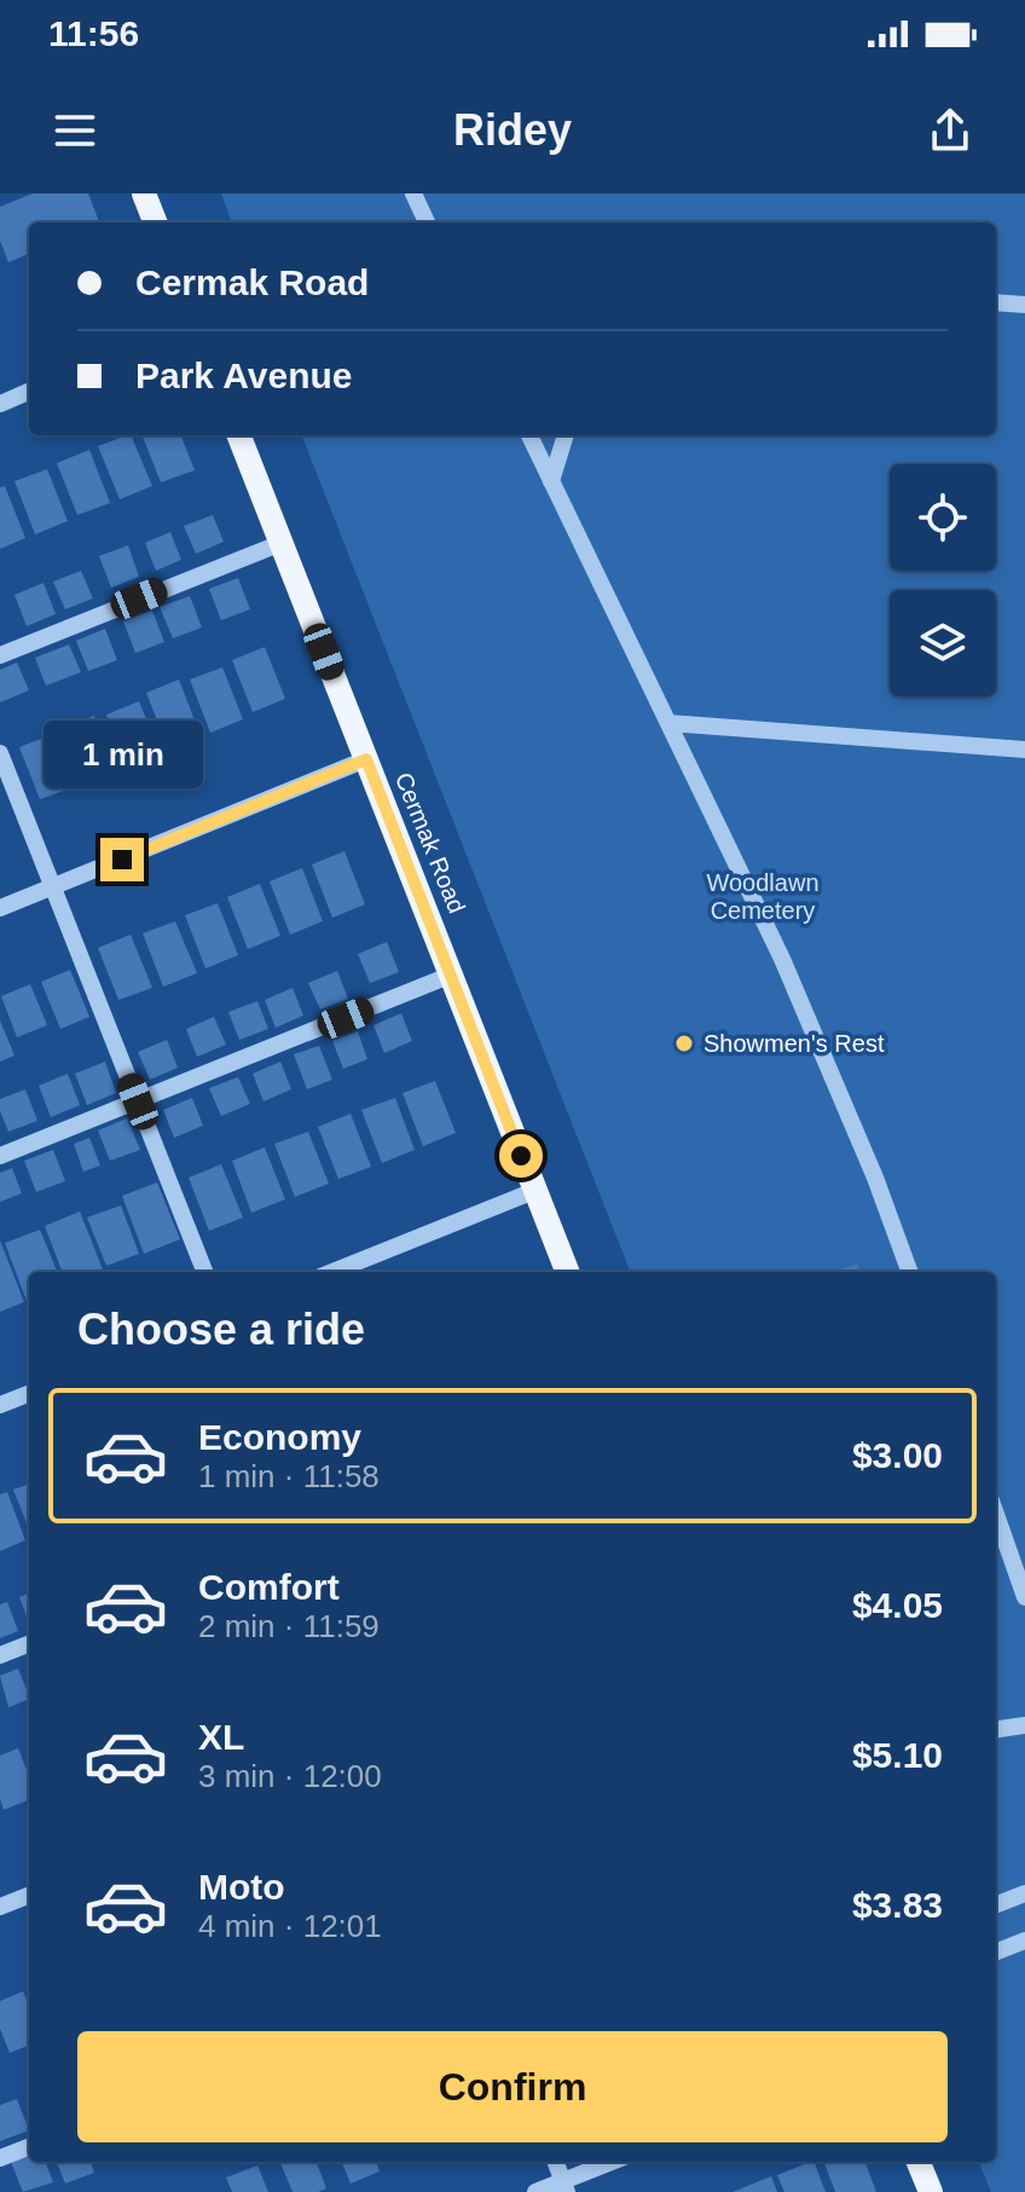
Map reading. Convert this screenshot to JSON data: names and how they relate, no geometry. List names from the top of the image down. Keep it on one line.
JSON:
{"streets":{"main road":["Cermak Road"]},"parks":["Woodlawn Cemetery"],"places":["Showmen's Rest"],"page":{"status":"11:56","header":"Ridey","banner":["Cermak Road","Park Avenue"],"bubble":"1 min","heading":"Choose a ride","list":[{"name":"Economy","note":"1 min · 11:58","value":"$3.00"},{"name":"Comfort","note":"2 min · 11:59","value":"$4.05"},{"name":"XL","note":"3 min · 12:00","value":"$5.10"},{"name":"Moto","note":"4 min · 12:01","value":"$3.83"}],"buttons":"Confirm"}}
